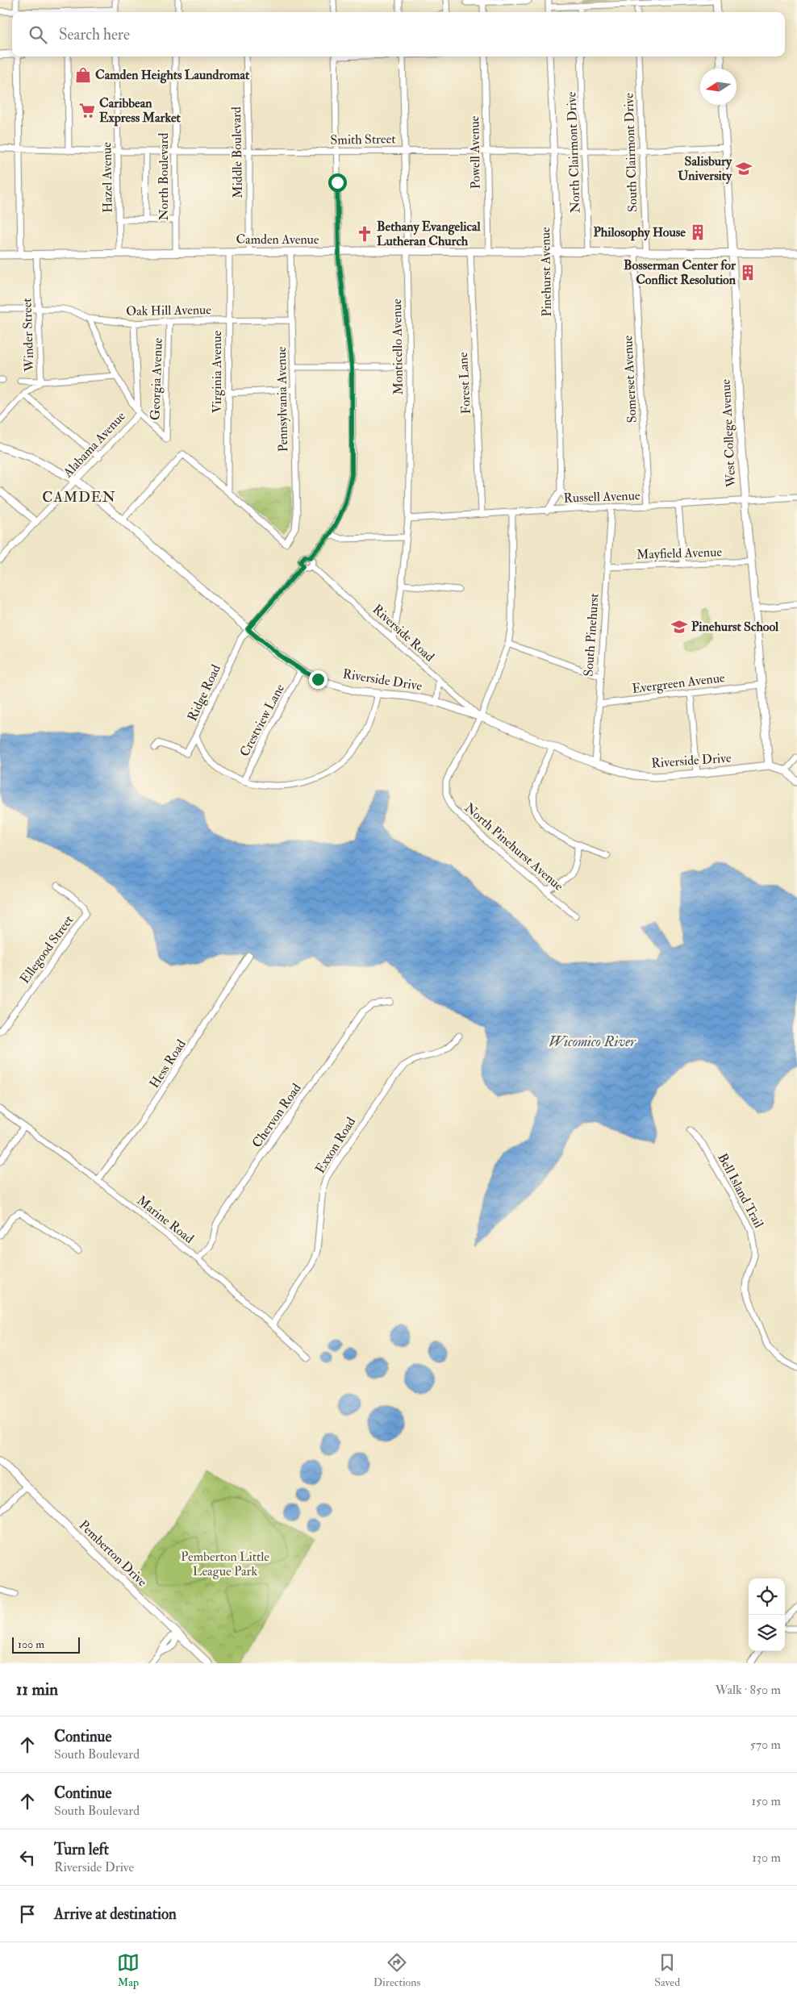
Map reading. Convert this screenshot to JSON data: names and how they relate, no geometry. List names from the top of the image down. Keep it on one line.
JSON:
{"streets":{"street":["Smith Street","Middle Boulevard","Powell Avenue","North Clairmont Drive","South Clairmont Drive","North Boulevard","Hazel Avenue","Camden Avenue","Pinehurst Avenue","Oak Hill Avenue","Winder Street","Monticello Avenue","Virginia Avenue","Georgia Avenue","Somerset Avenue","Forest Lane","Pennsylvania Avenue","West College Avenue","Alabama Avenue","Russell Avenue","Mayfield Avenue","Riverside Road","South Pinehurst","Riverside Drive","Evergreen Avenue","Ridge Road","Crestview Lane","North Pinehurst Avenue","Ellegood Street","Hess Road","Chervon Road","Exxon Road","Bell Island Trail","Marine Road","Pemberton Drive"]},"crossings":[["Smith Street","Middle Boulevard"],["Smith Street","Powell Avenue"],["Smith Street","North Clairmont Drive"],["Smith Street","South Clairmont Drive"],["Smith Street","North Boulevard"],["Smith Street","Hazel Avenue"],["Smith Street","Pinehurst Avenue"],["Smith Street","Monticello Avenue"],["Smith Street","West College Avenue"],["Middle Boulevard","Camden Avenue"],["Powell Avenue","Camden Avenue"],["North Clairmont Drive","Camden Avenue"],["South Clairmont Drive","Camden Avenue"],["North Boulevard","Camden Avenue"],["Hazel Avenue","Camden Avenue"],["Camden Avenue","Pinehurst Avenue"],["Camden Avenue","Winder Street"],["Camden Avenue","Monticello Avenue"],["Camden Avenue","Virginia Avenue"],["Camden Avenue","Somerset Avenue"],["Camden Avenue","Forest Lane"],["Camden Avenue","Pennsylvania Avenue"],["Camden Avenue","West College Avenue"],["Oak Hill Avenue","Winder Street"],["Oak Hill Avenue","Virginia Avenue"],["Oak Hill Avenue","Georgia Avenue"],["Oak Hill Avenue","Pennsylvania Avenue"],["Monticello Avenue","Russell Avenue"],["Monticello Avenue","Riverside Road"],["Virginia Avenue","Pennsylvania Avenue"],["Georgia Avenue","Alabama Avenue"],["Somerset Avenue","Russell Avenue"],["Forest Lane","Russell Avenue"],["West College Avenue","Russell Avenue"],["West College Avenue","Mayfield Avenue"],["West College Avenue","Riverside Drive"],["West College Avenue","Evergreen Avenue"],["Alabama Avenue","Riverside Drive"],["Russell Avenue","South Pinehurst"],["Russell Avenue","North Pinehurst Avenue"],["Mayfield Avenue","South Pinehurst"],["Riverside Road","Riverside Drive"],["Riverside Road","Ridge Road"],["Riverside Road","North Pinehurst Avenue"],["South Pinehurst","Riverside Drive"],["South Pinehurst","Evergreen Avenue"],["Riverside Drive","Ridge Road"],["Riverside Drive","Crestview Lane"],["Riverside Drive","North Pinehurst Avenue"],["Ridge Road","Crestview Lane"],["Hess Road","Marine Road"],["Chervon Road","Marine Road"],["Exxon Road","Marine Road"]],"districts":["CAMDEN"],"water":["Wicomico River"],"parks":["Pemberton Little League Park"],"places":{"shop":["Camden Heights Laundromat"],"supermarket":["Caribbean Express Market"],"school or university":["Salisbury University","Pinehurst School"],"building":["Philosophy House","Bosserman Center for Conflict Resolution"],"church":["Bethany Evangelical Lutheran Church"]},"scale_bar":"100 m","north":"left","page":{"search":"Search here","scale":"100 m","heading":["11 min","Walk · 850 m"],"list":[["Continue","South Boulevard","570 m"],["Continue","South Boulevard","150 m"],["Turn left","Riverside Drive","130 m"],"Arrive at destination"],"nav":["Map","Directions","Saved"]}}
